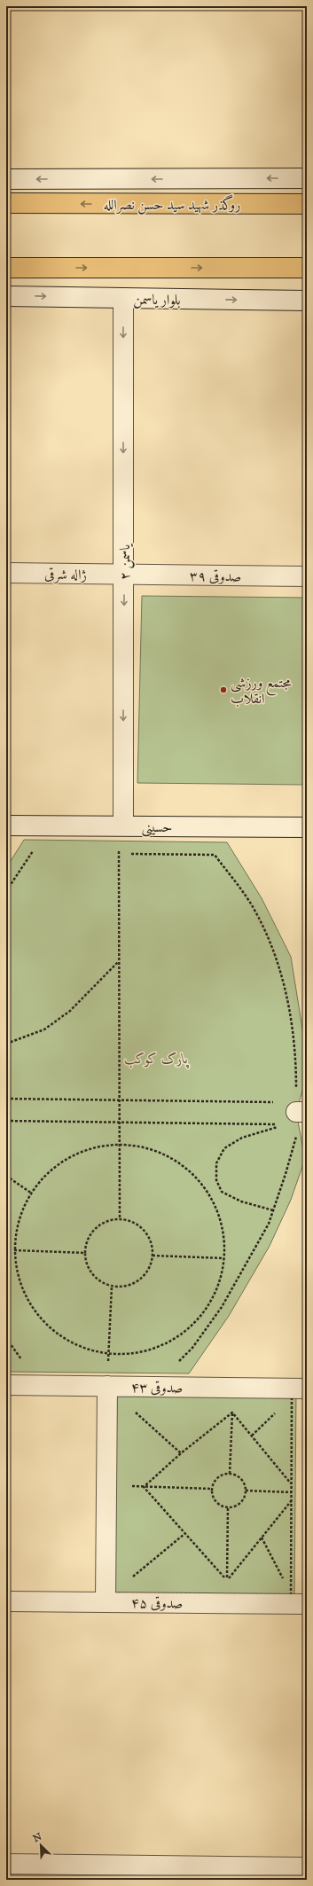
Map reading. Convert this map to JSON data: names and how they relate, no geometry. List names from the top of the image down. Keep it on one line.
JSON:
{"streets":{"main road":["روگذر شهید سید حسن نصرالله"],"street":["بلوار یاسمن","یاسمن ۲","ژاله شرقی","صدوقی ۳۹","حسینی","صدوقی ۴۳","صدوقی ۴۵"]},"crossings":[["بلوار یاسمن","یاسمن ۲"],["یاسمن ۲","ژاله شرقی"],["یاسمن ۲","صدوقی ۳۹"],["یاسمن ۲","حسینی"],["ژاله شرقی","صدوقی ۳۹"]],"one_way":["یاسمن ۲"],"parks":["پارک کوکب"],"places":["مجتمع ورزشی انقلاب"],"north":"top left"}
